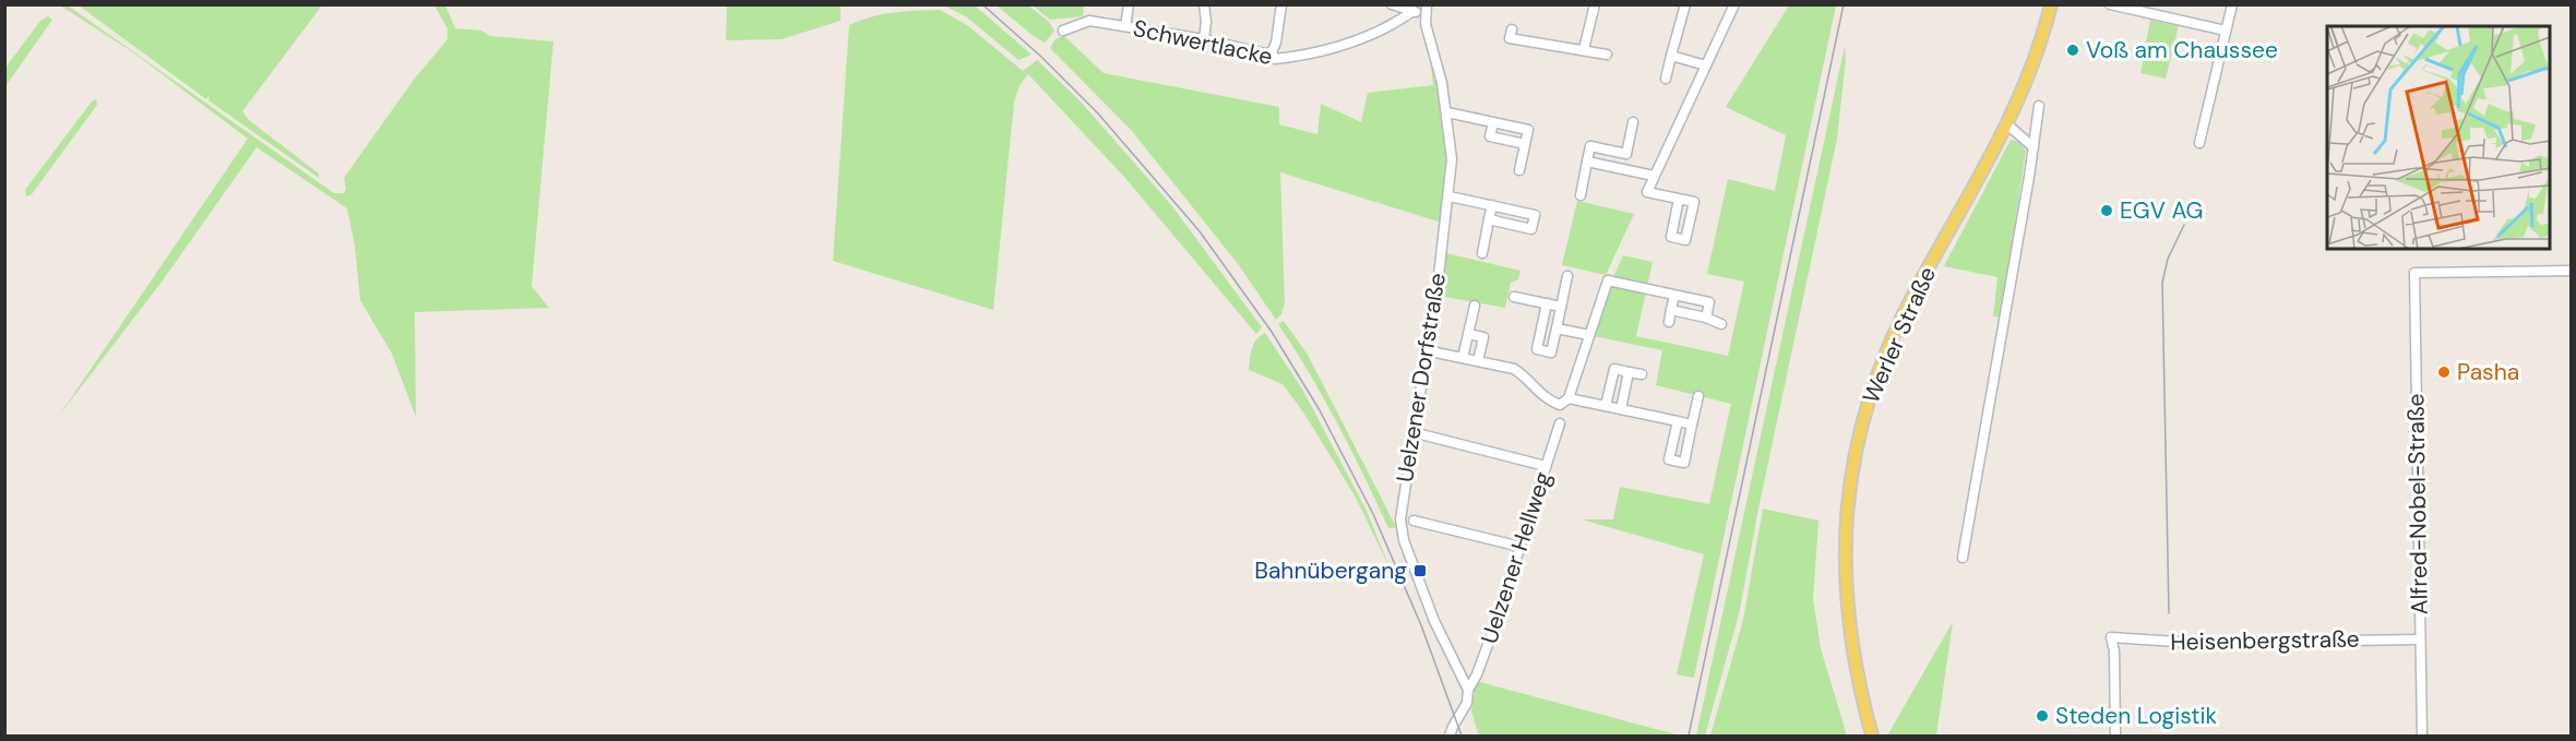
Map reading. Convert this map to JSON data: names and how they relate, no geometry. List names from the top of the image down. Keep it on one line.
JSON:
{"streets":{"main road":["Werler Straße"],"street":["Schwertlacke","Uelzener Dorfstraße","Alfred-Nobel-Straße","Uelzener Hellweg","Heisenbergstraße"]},"crossings":[["Uelzener Dorfstraße","Uelzener Hellweg"],["Alfred-Nobel-Straße","Heisenbergstraße"]],"places":{"other":["Voß am Chaussee","EGV AG","Pasha","Steden Logistik"],"transit":["Bahnübergang"]}}
